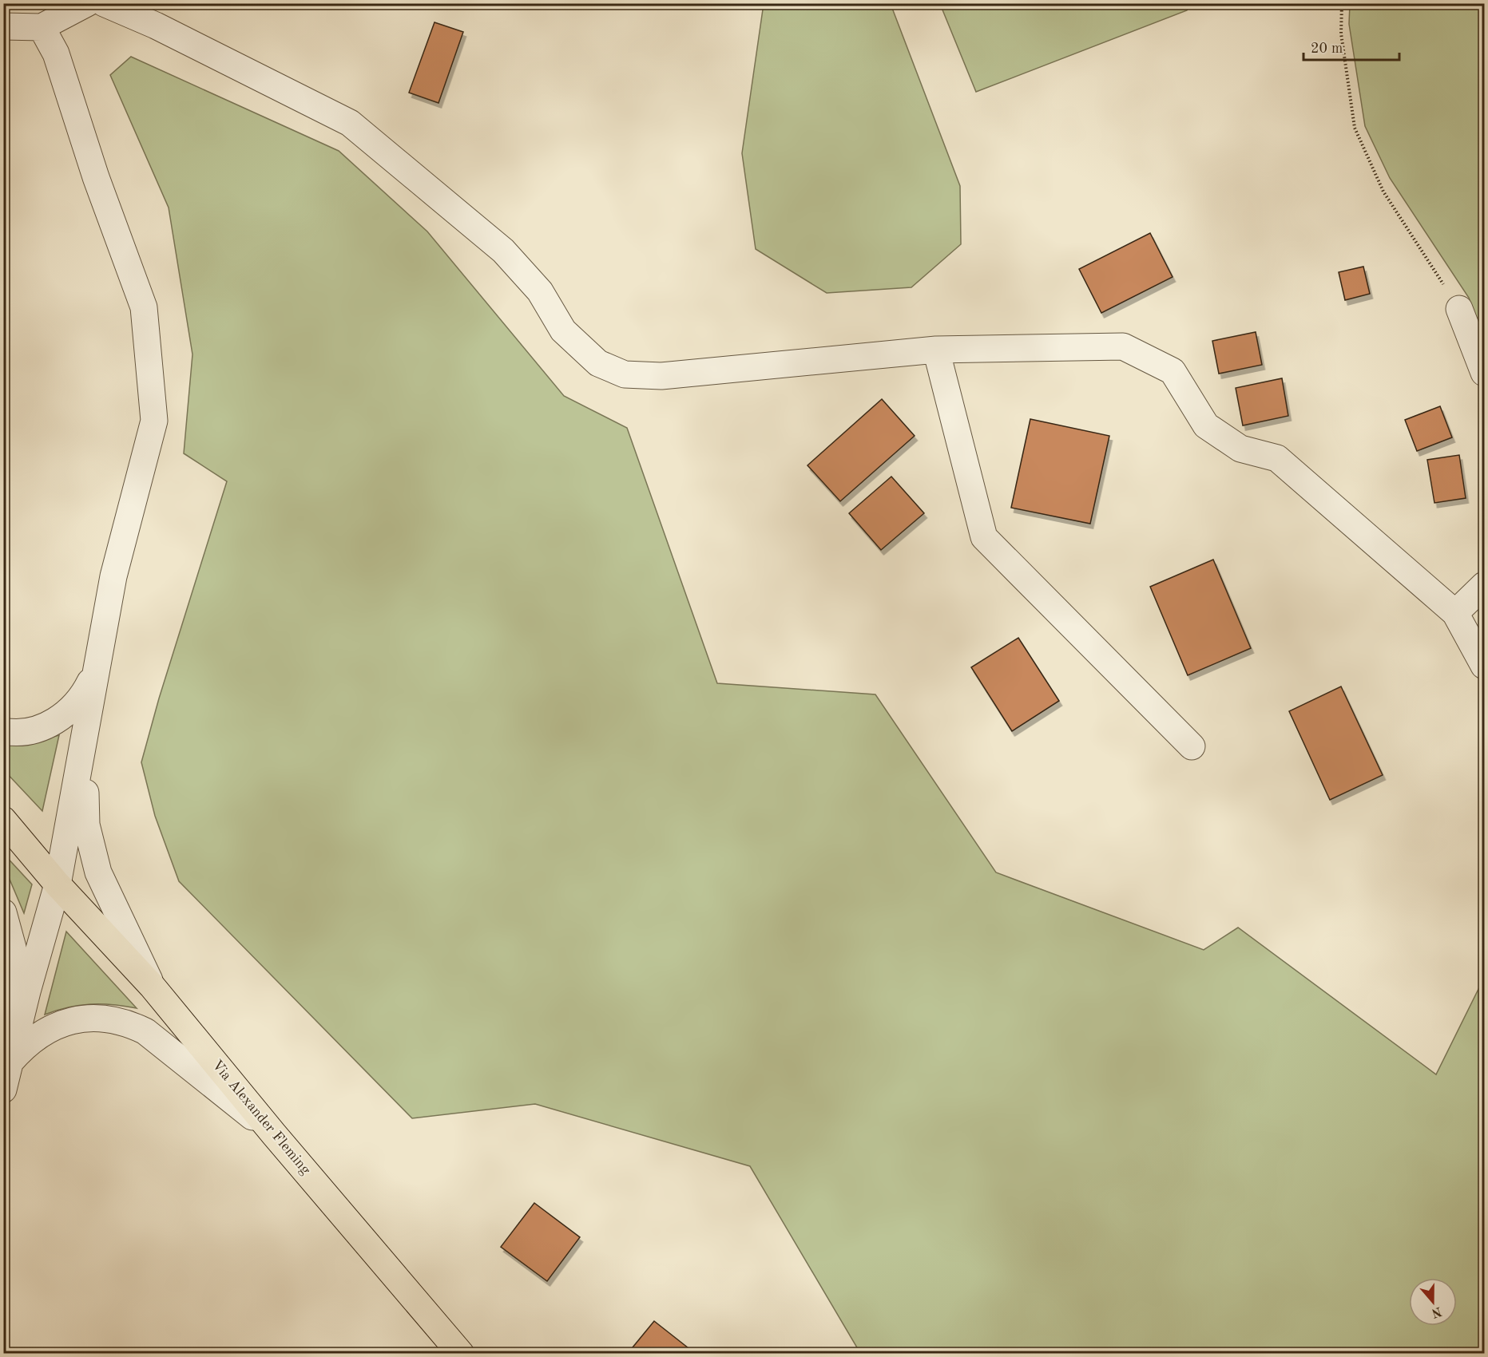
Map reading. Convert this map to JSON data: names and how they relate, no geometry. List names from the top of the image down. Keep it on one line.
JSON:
{"streets":{"main road":["Via Alexander Fleming"]},"scale_bar":"20 m","north":"bottom"}
